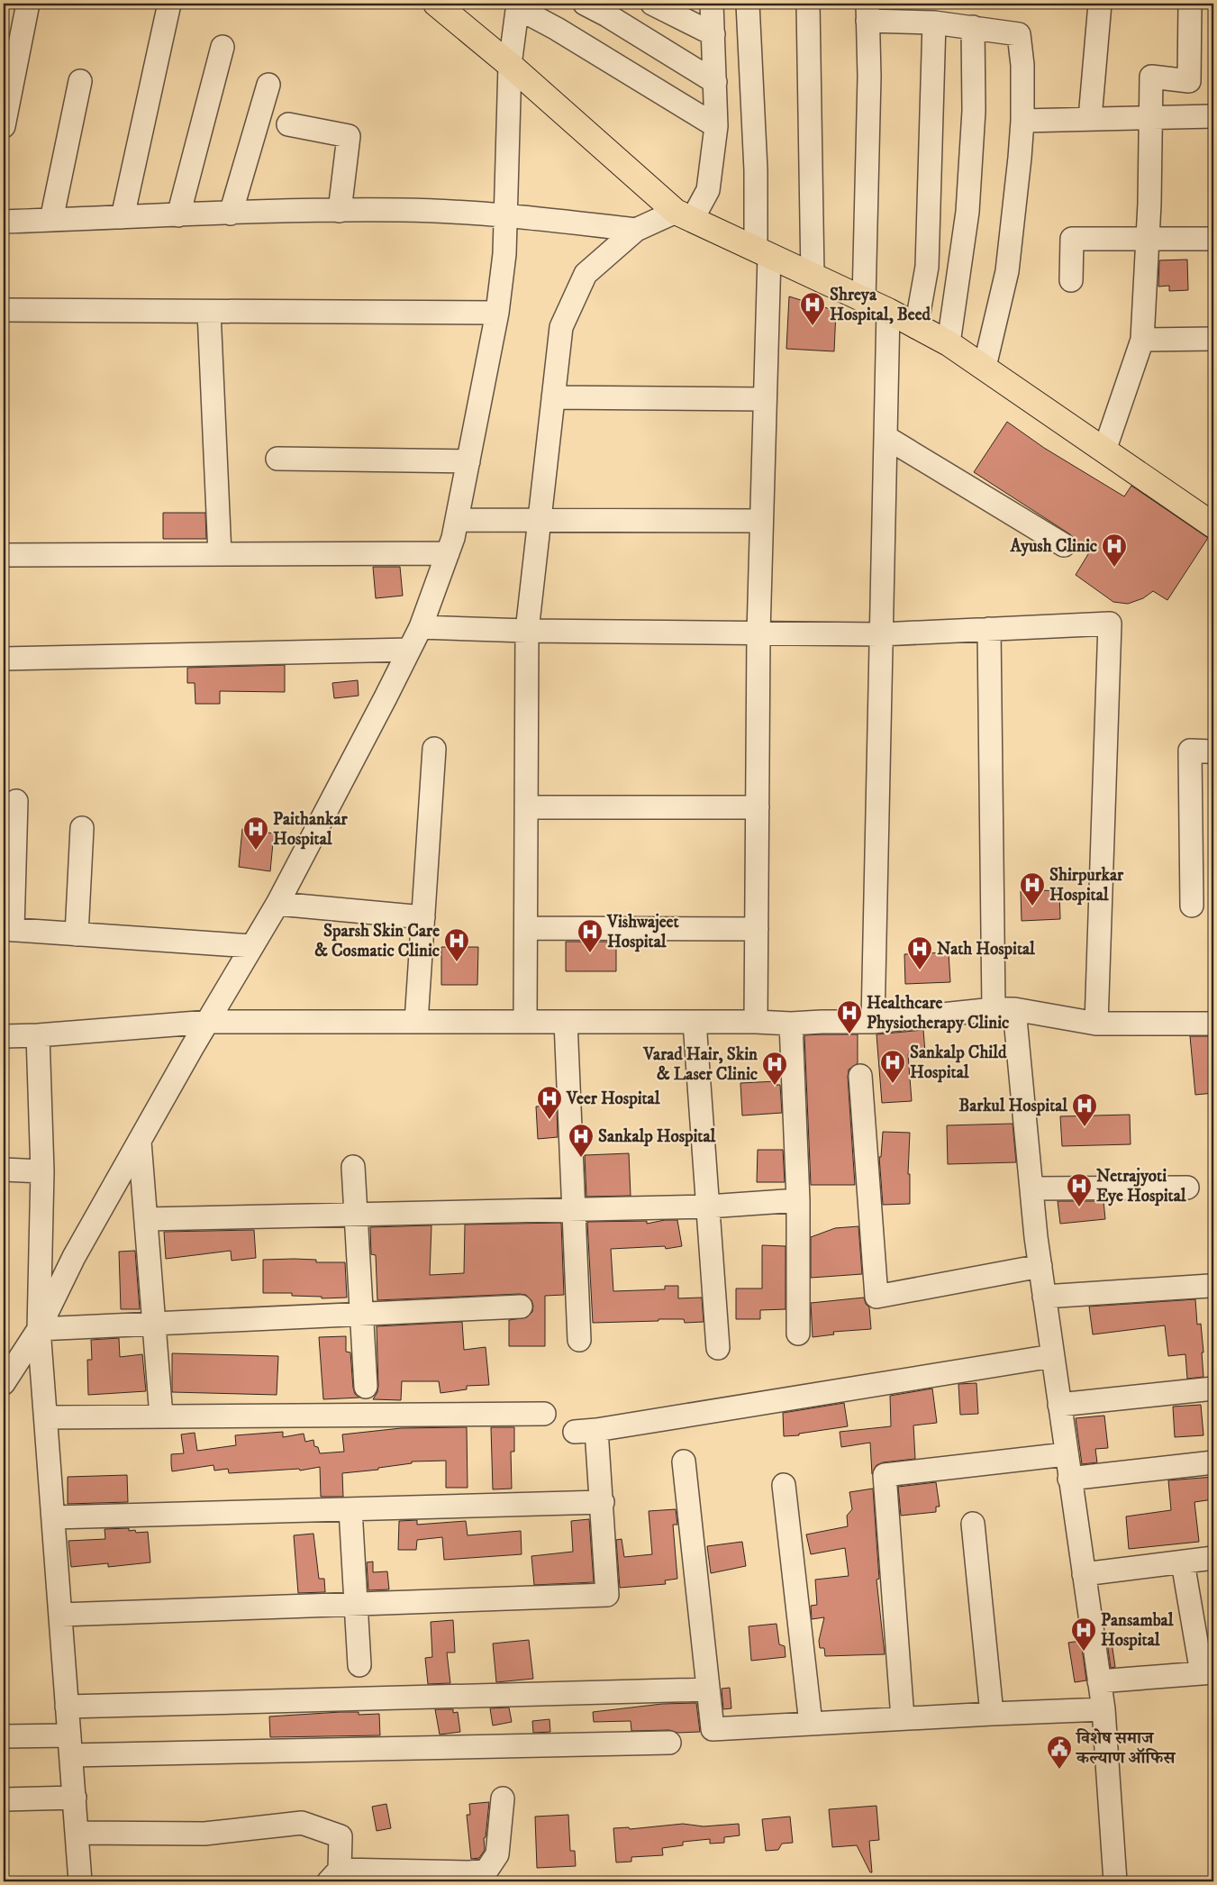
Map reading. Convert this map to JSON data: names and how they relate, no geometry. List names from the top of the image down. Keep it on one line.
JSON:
{"places":{"hospital":["Shreya Hospital, Beed","Ayush Clinic","Paithankar Hospital","Shirpurkar Hospital","Vishwajeet Hospital","Sparsh Skin Care & Cosmatic Clinic","Nath Hospital","Healthcare Physiotherapy Clinic","Sankalp Child Hospital","Varad Hair, Skin & Laser Clinic","Veer Hospital","Barkul Hospital","Sankalp Hospital","Netrajyoti Eye Hospital","Pansambal Hospital"],"public building":["विशेष समाज कल्याण ऑफिस"]}}
